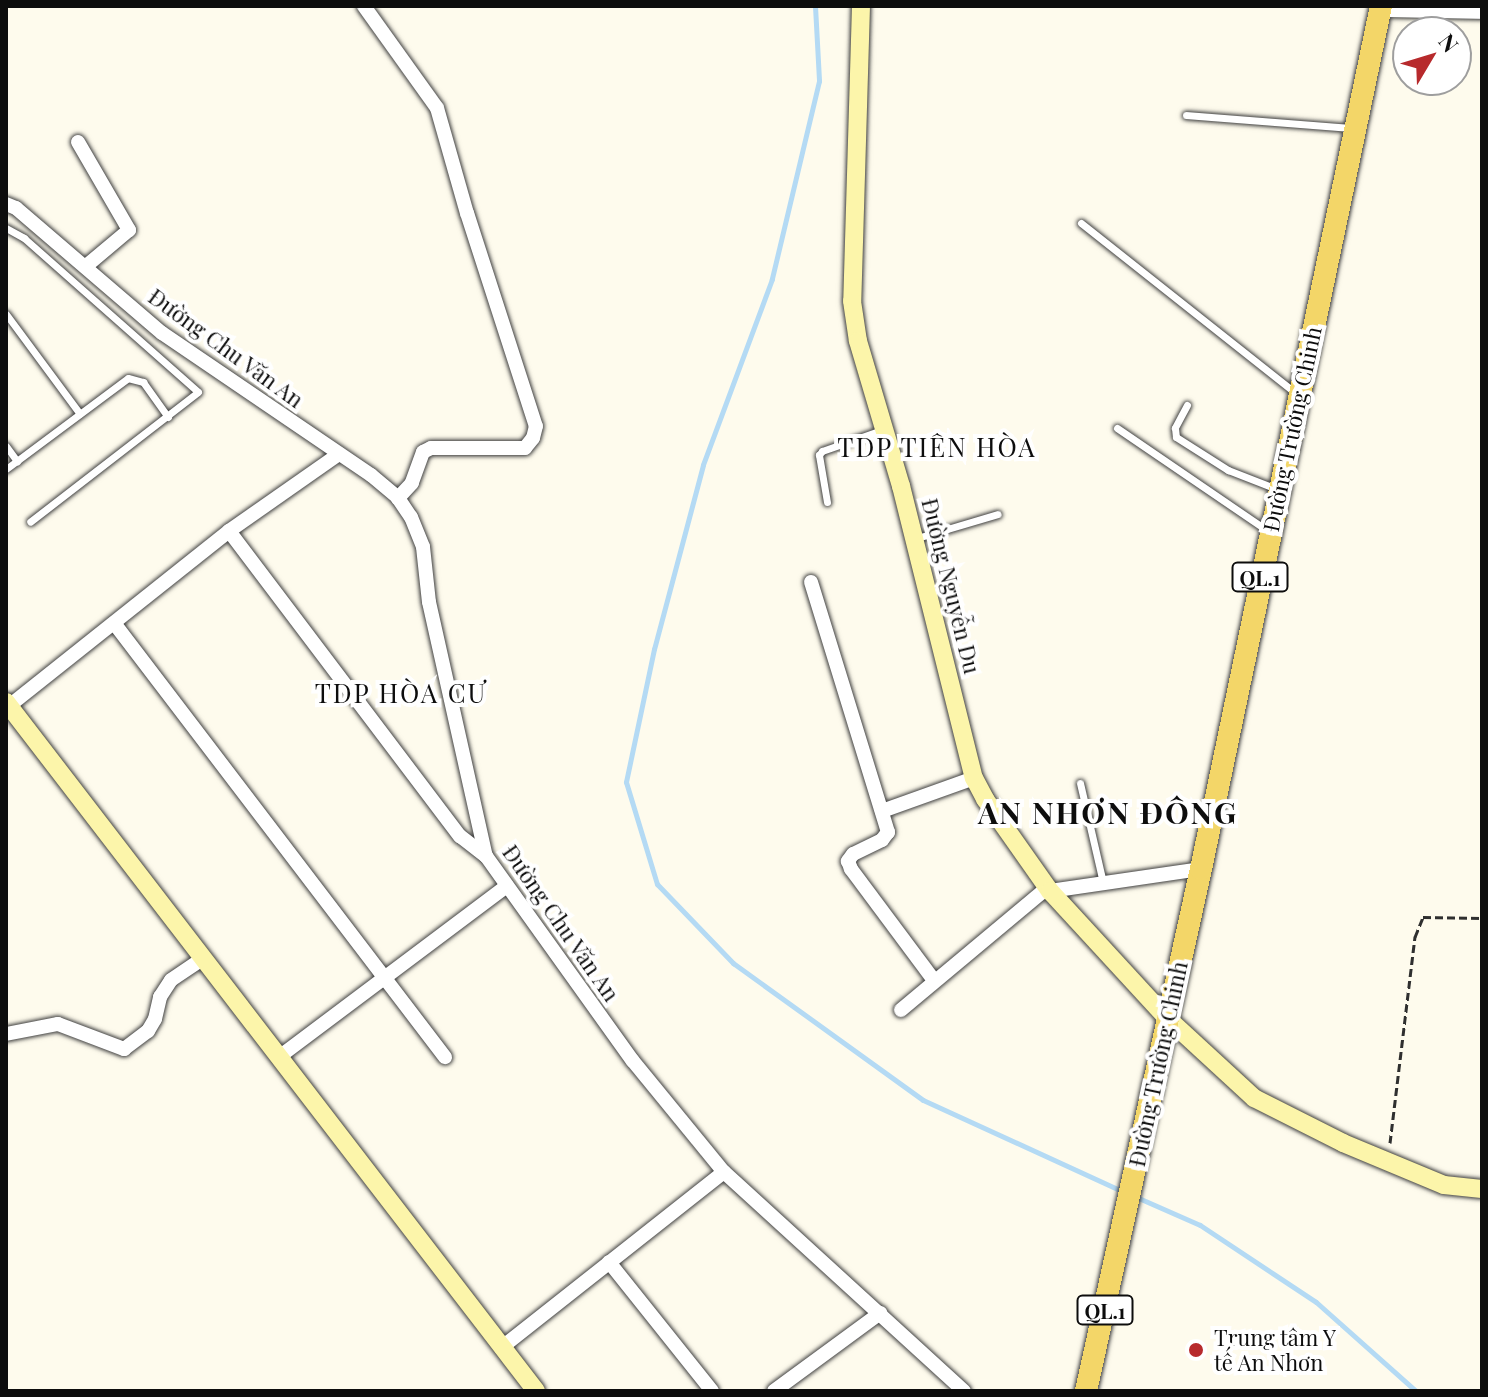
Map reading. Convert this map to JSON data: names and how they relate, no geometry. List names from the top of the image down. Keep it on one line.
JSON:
{"streets":{"main road":["Đường Trường Chinh","QL.1"],"street":["Đường Chu Văn An","Đường Nguyễn Du"]},"crossings":[["Đường Trường Chinh","Đường Nguyễn Du"]],"districts":["TDP TIÊN HÒA","TDP HÒA CƯ","AN NHƠN ĐÔNG"],"places":["Trung tâm Y tế An Nhơn"],"north":"top right"}
